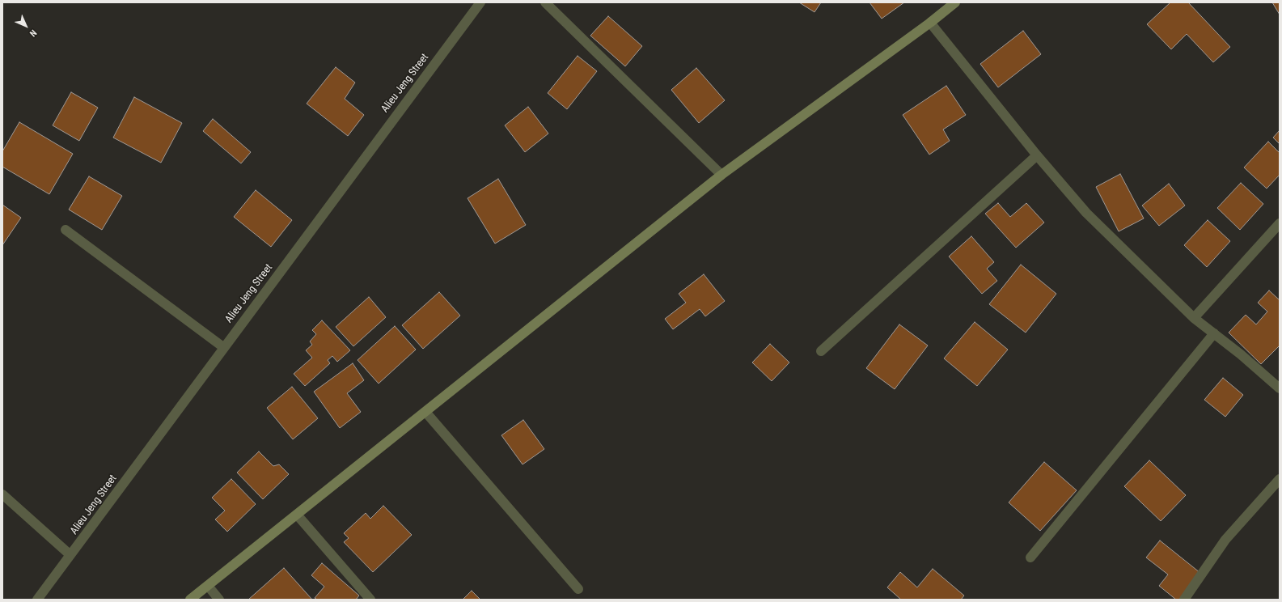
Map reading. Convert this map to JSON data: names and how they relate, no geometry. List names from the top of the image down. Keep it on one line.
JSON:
{"streets":{"street":["Alieu Jeng Street"]},"north":"bottom right"}
